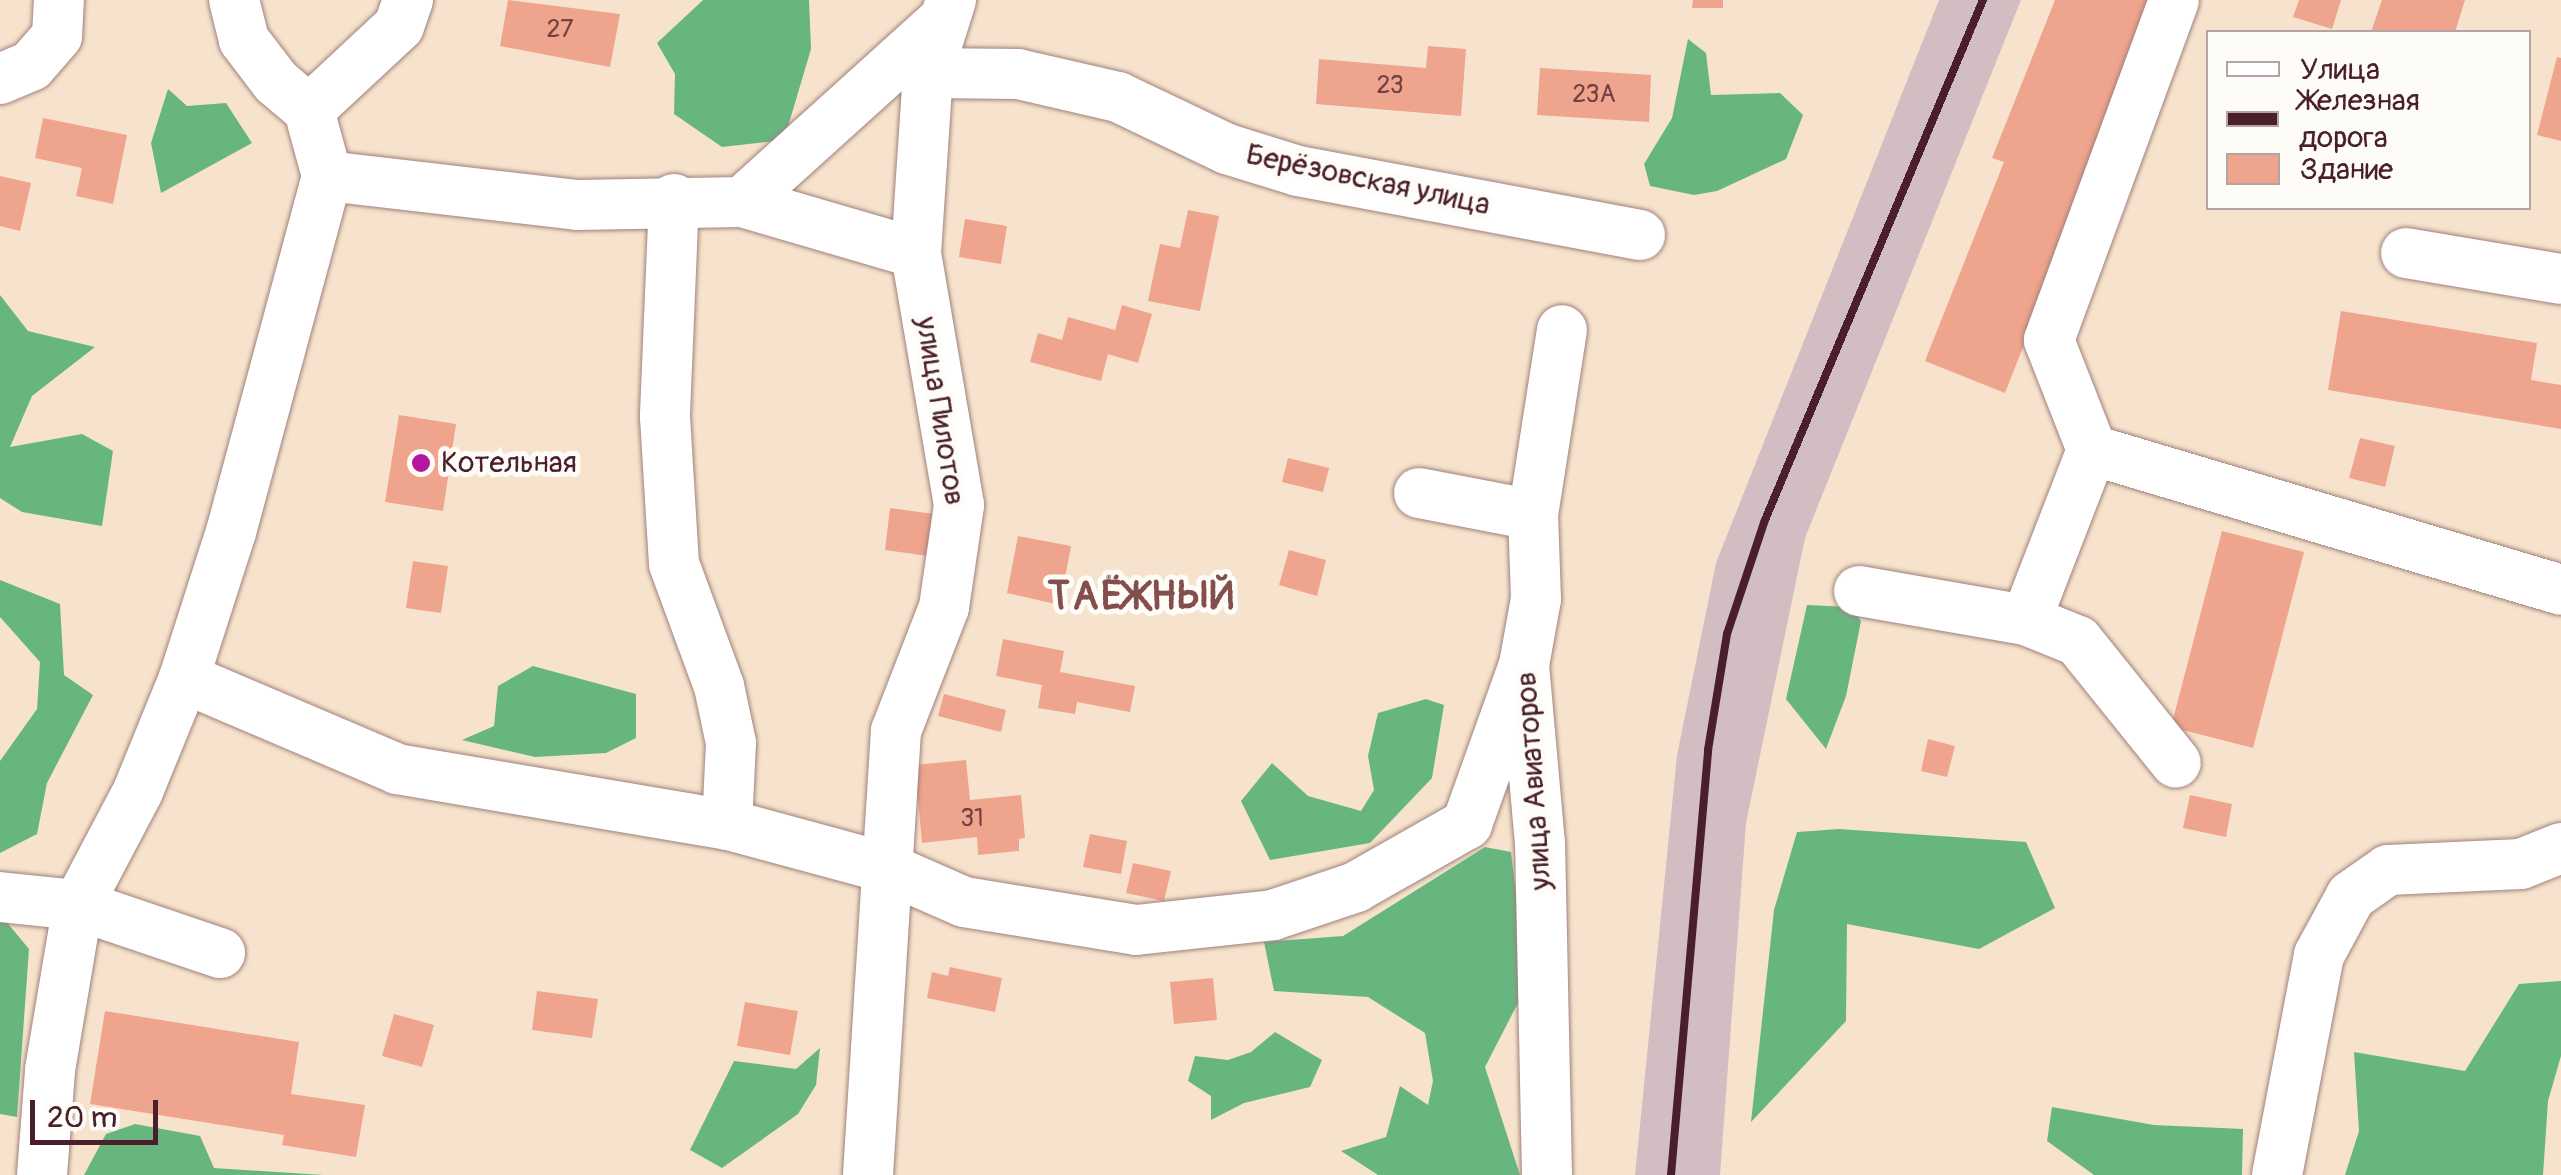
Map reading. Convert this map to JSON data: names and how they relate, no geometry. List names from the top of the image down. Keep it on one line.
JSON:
{"streets":{"street":["Берёзовская улица","улица Пилотов","улица Авиаторов"]},"crossings":[["Берёзовская улица","улица Пилотов"]],"districts":["ТАЁЖНЫЙ"],"places":["Котельная"],"house_numbers":["27","23","23А","31"],"legend":["Улица","Железная дорога","Здание"],"scale_bar":"20 m"}
